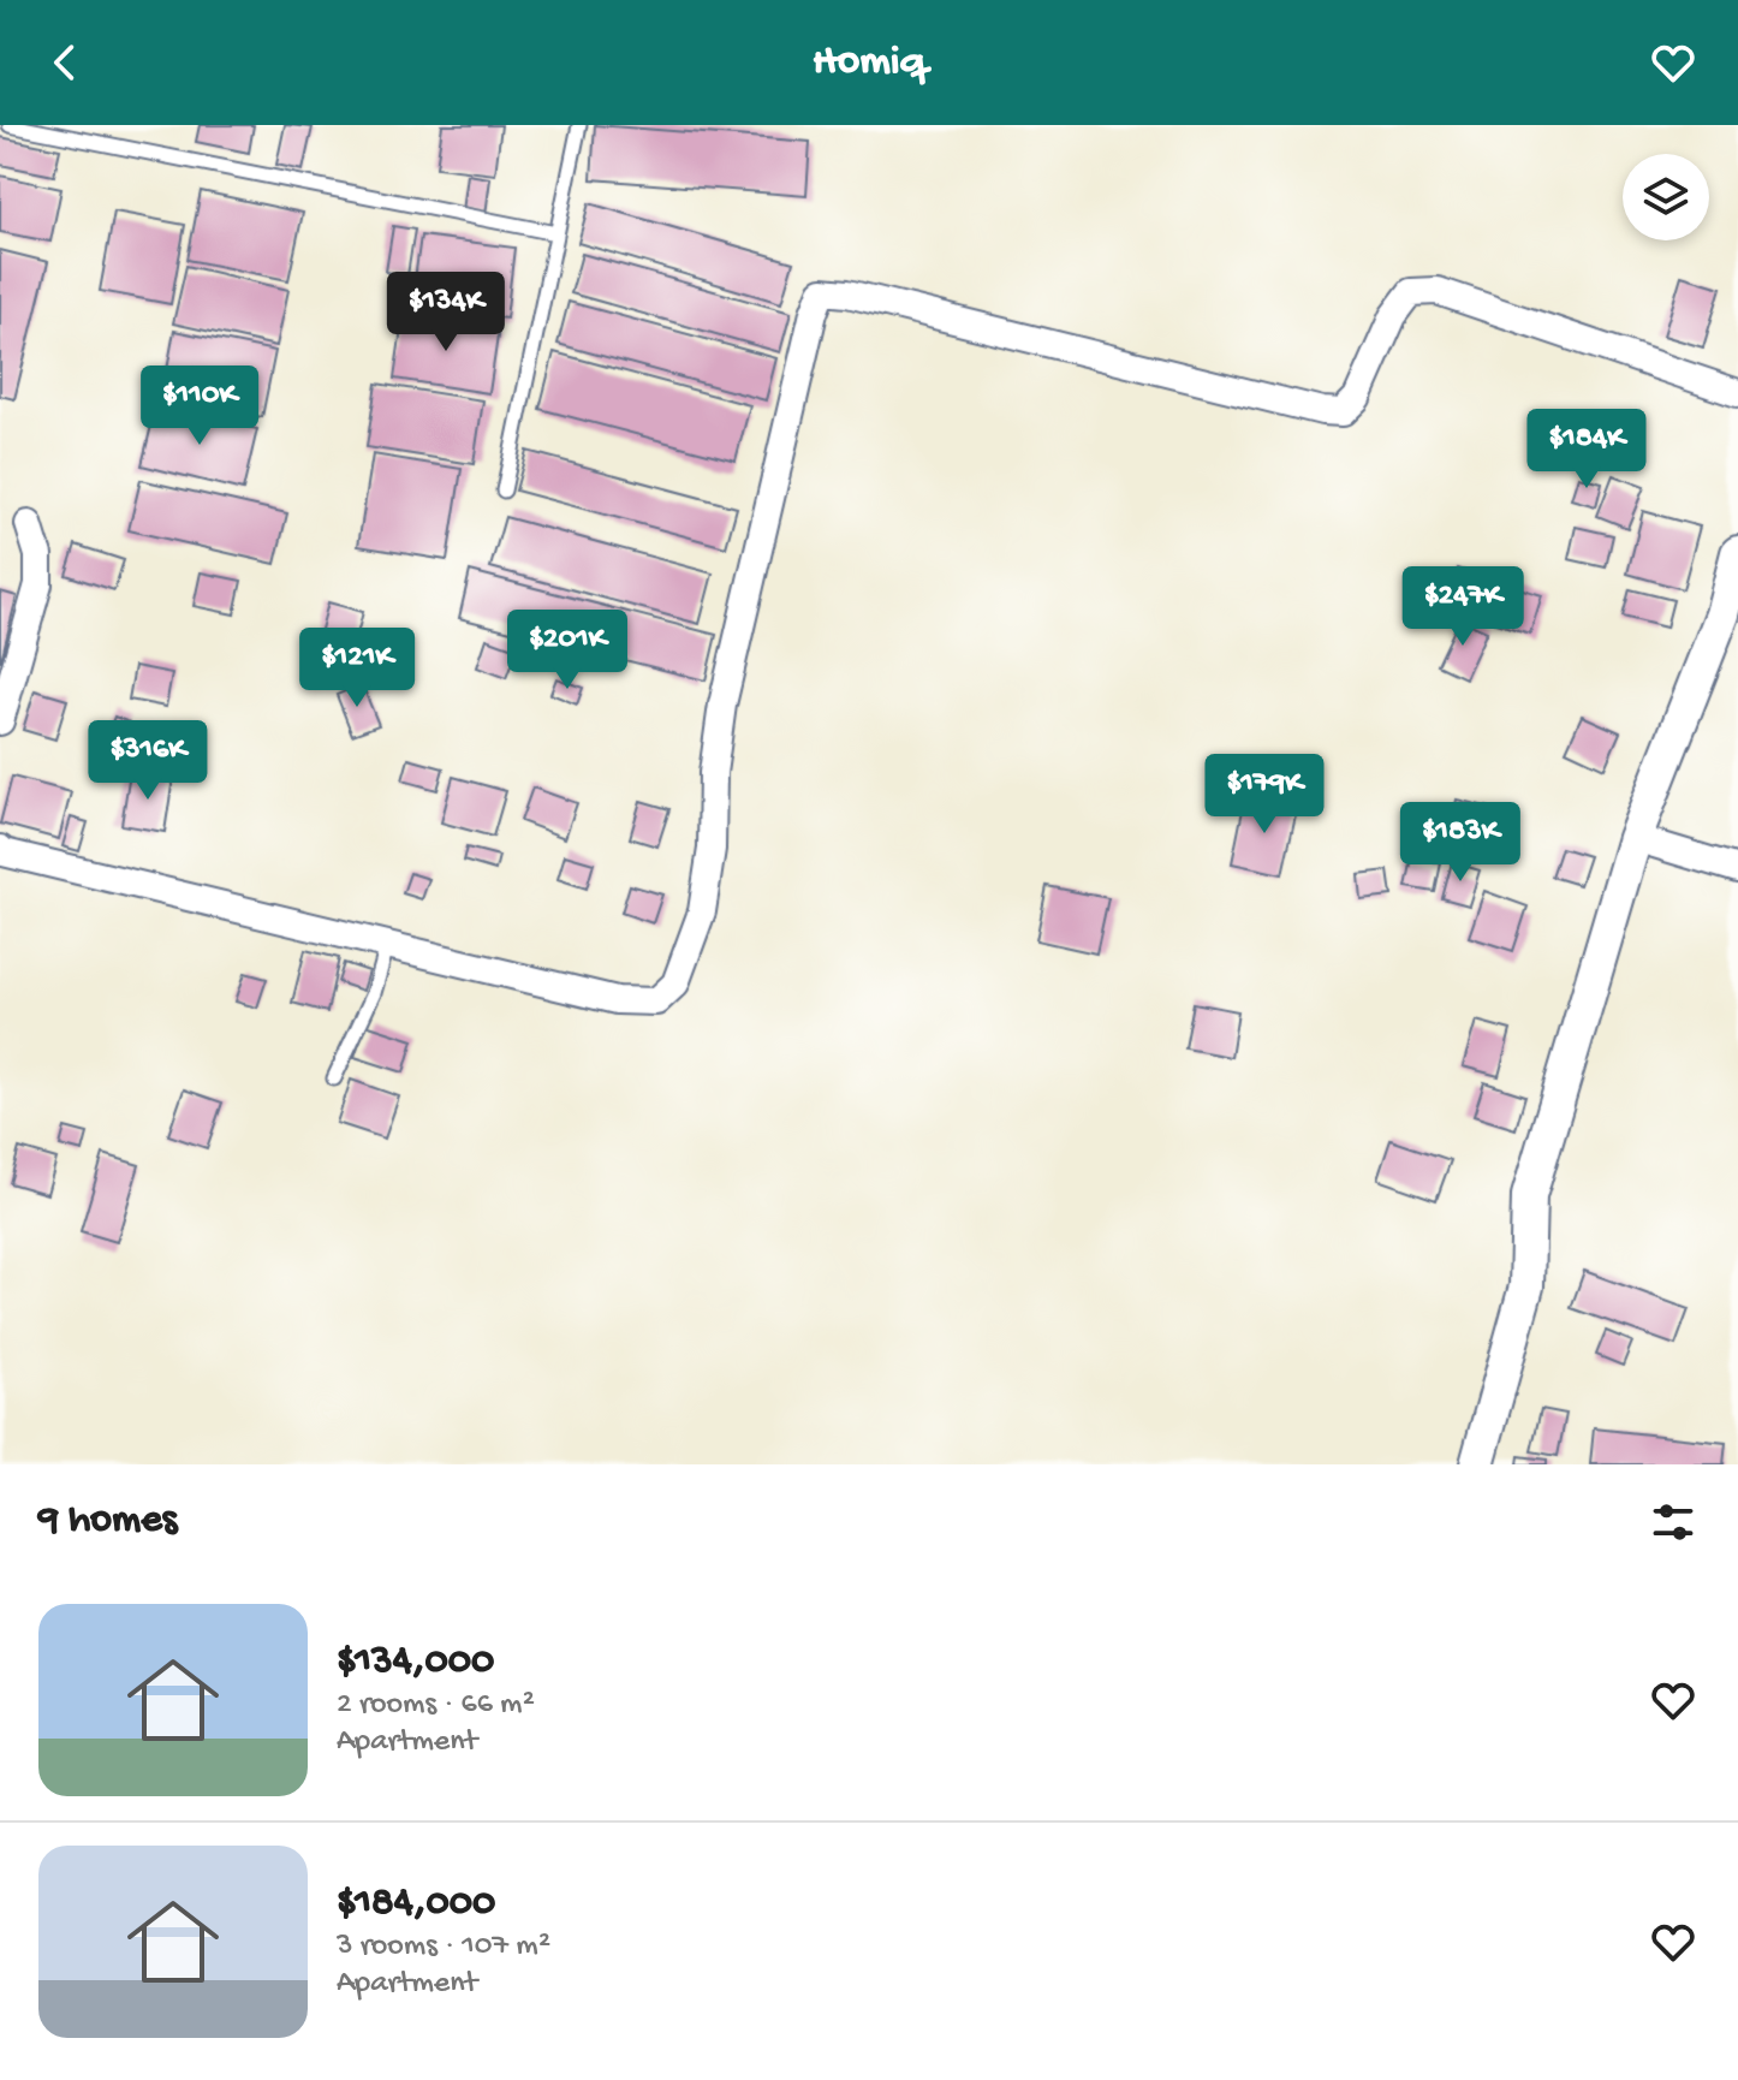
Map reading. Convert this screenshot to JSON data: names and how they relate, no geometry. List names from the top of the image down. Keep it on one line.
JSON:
{"page":{"header":"Homiq","price":["$134K","$110K","$184K","$247K","$201K","$121K","$316K","$179K","$183K"],"heading":"9 homes","list":[{"name":"$134,000","note":"2 rooms · 66 m² · Apartment"},{"name":"$184,000","note":"3 rooms · 107 m² · Apartment"}]}}
